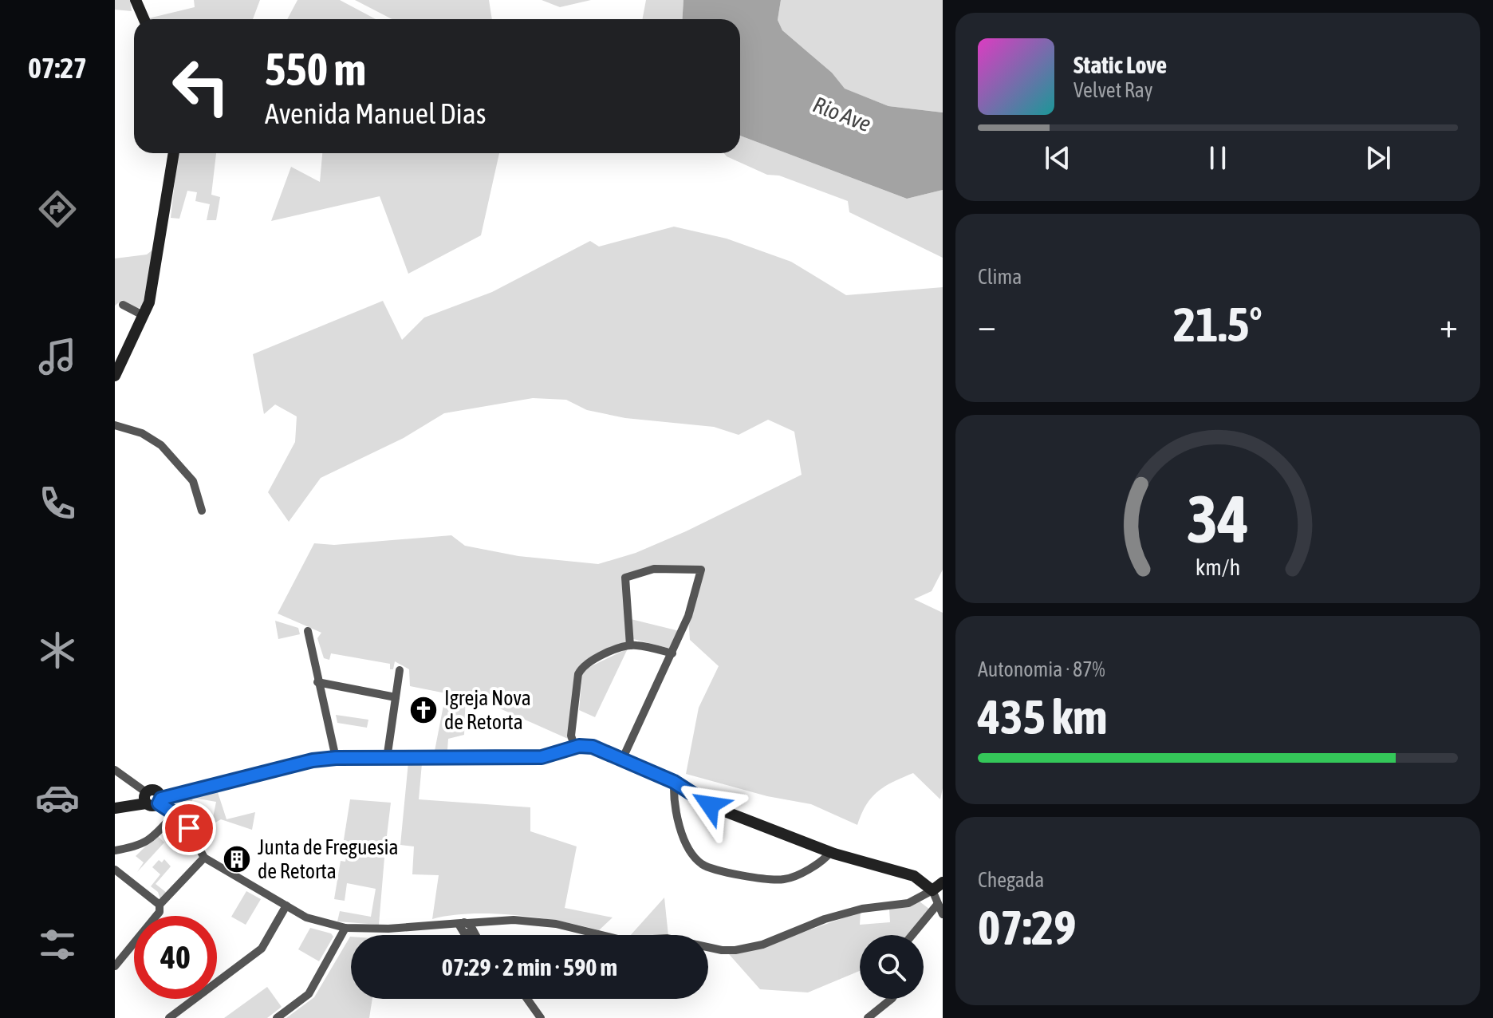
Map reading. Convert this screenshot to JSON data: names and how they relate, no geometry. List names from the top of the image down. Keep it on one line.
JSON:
{"water":["Rio Ave"],"places":{"church":["Igreja Nova de Retorta"],"building":["Junta de Freguesia de Retorta"]},"page":{"tabs":"07:27","turn":["550 m","Avenida Manuel Dias"],"song":["Static Love","Velvet Ray"],"tile":["Clima",["Autonomia · 87%","435 km"],["Chegada","07:29"]],"heat":["−","21.5°","+"],"limit":"40","trip":"07:29 · 2 min · 590 m","gauge":["34","km/h"]}}
